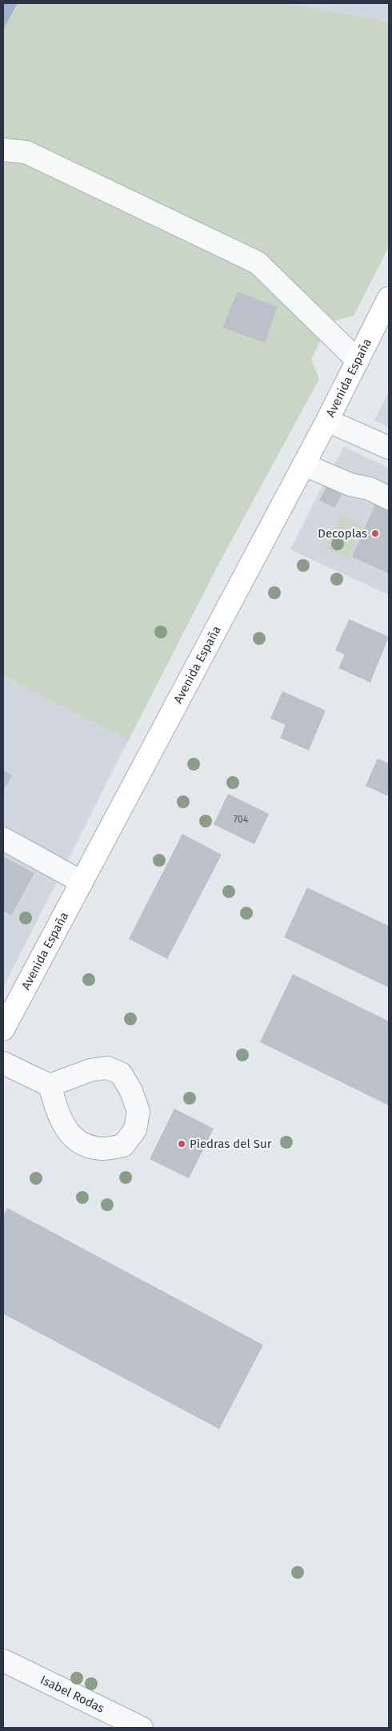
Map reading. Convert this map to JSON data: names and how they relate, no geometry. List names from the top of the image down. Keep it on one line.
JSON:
{"streets":{"main road":["Avenida España"],"street":["Isabel Rodas"]},"places":["Decoplas","Piedras del Sur"],"house_numbers":["704"]}
